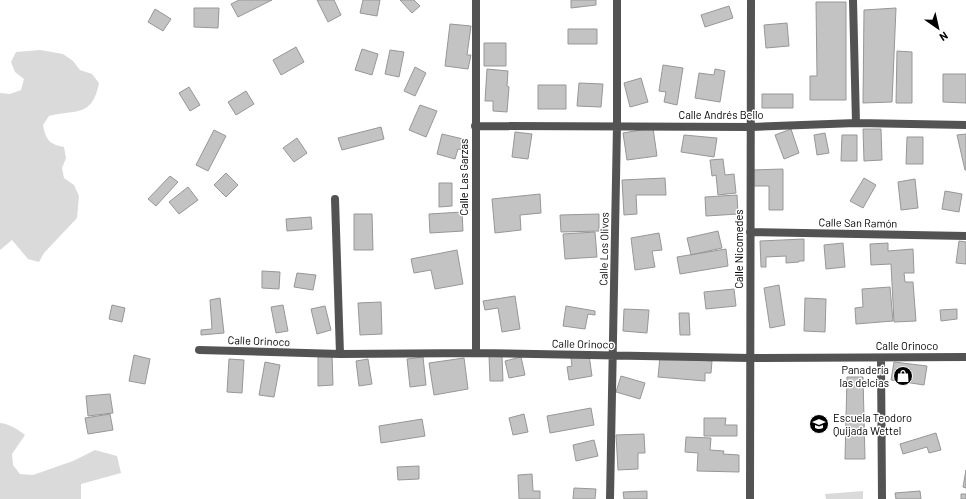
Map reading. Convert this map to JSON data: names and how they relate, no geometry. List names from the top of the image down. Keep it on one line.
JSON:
{"streets":{"street":["Calle Andrés Bello","Calle Las Garzas","Calle San Ramón","Calle Los Olivos","Calle Nicomedes","Calle Orinoco"]},"crossings":[["Calle Andrés Bello","Calle Las Garzas"],["Calle Andrés Bello","Calle Los Olivos"],["Calle Andrés Bello","Calle Nicomedes"],["Calle Las Garzas","Calle Orinoco"],["Calle San Ramón","Calle Nicomedes"],["Calle Los Olivos","Calle Orinoco"],["Calle Nicomedes","Calle Orinoco"]],"places":{"shop":["Panadería las delcias"],"school or university":["Escuela Teodoro Quijada Wettel"]},"north":"bottom right"}
